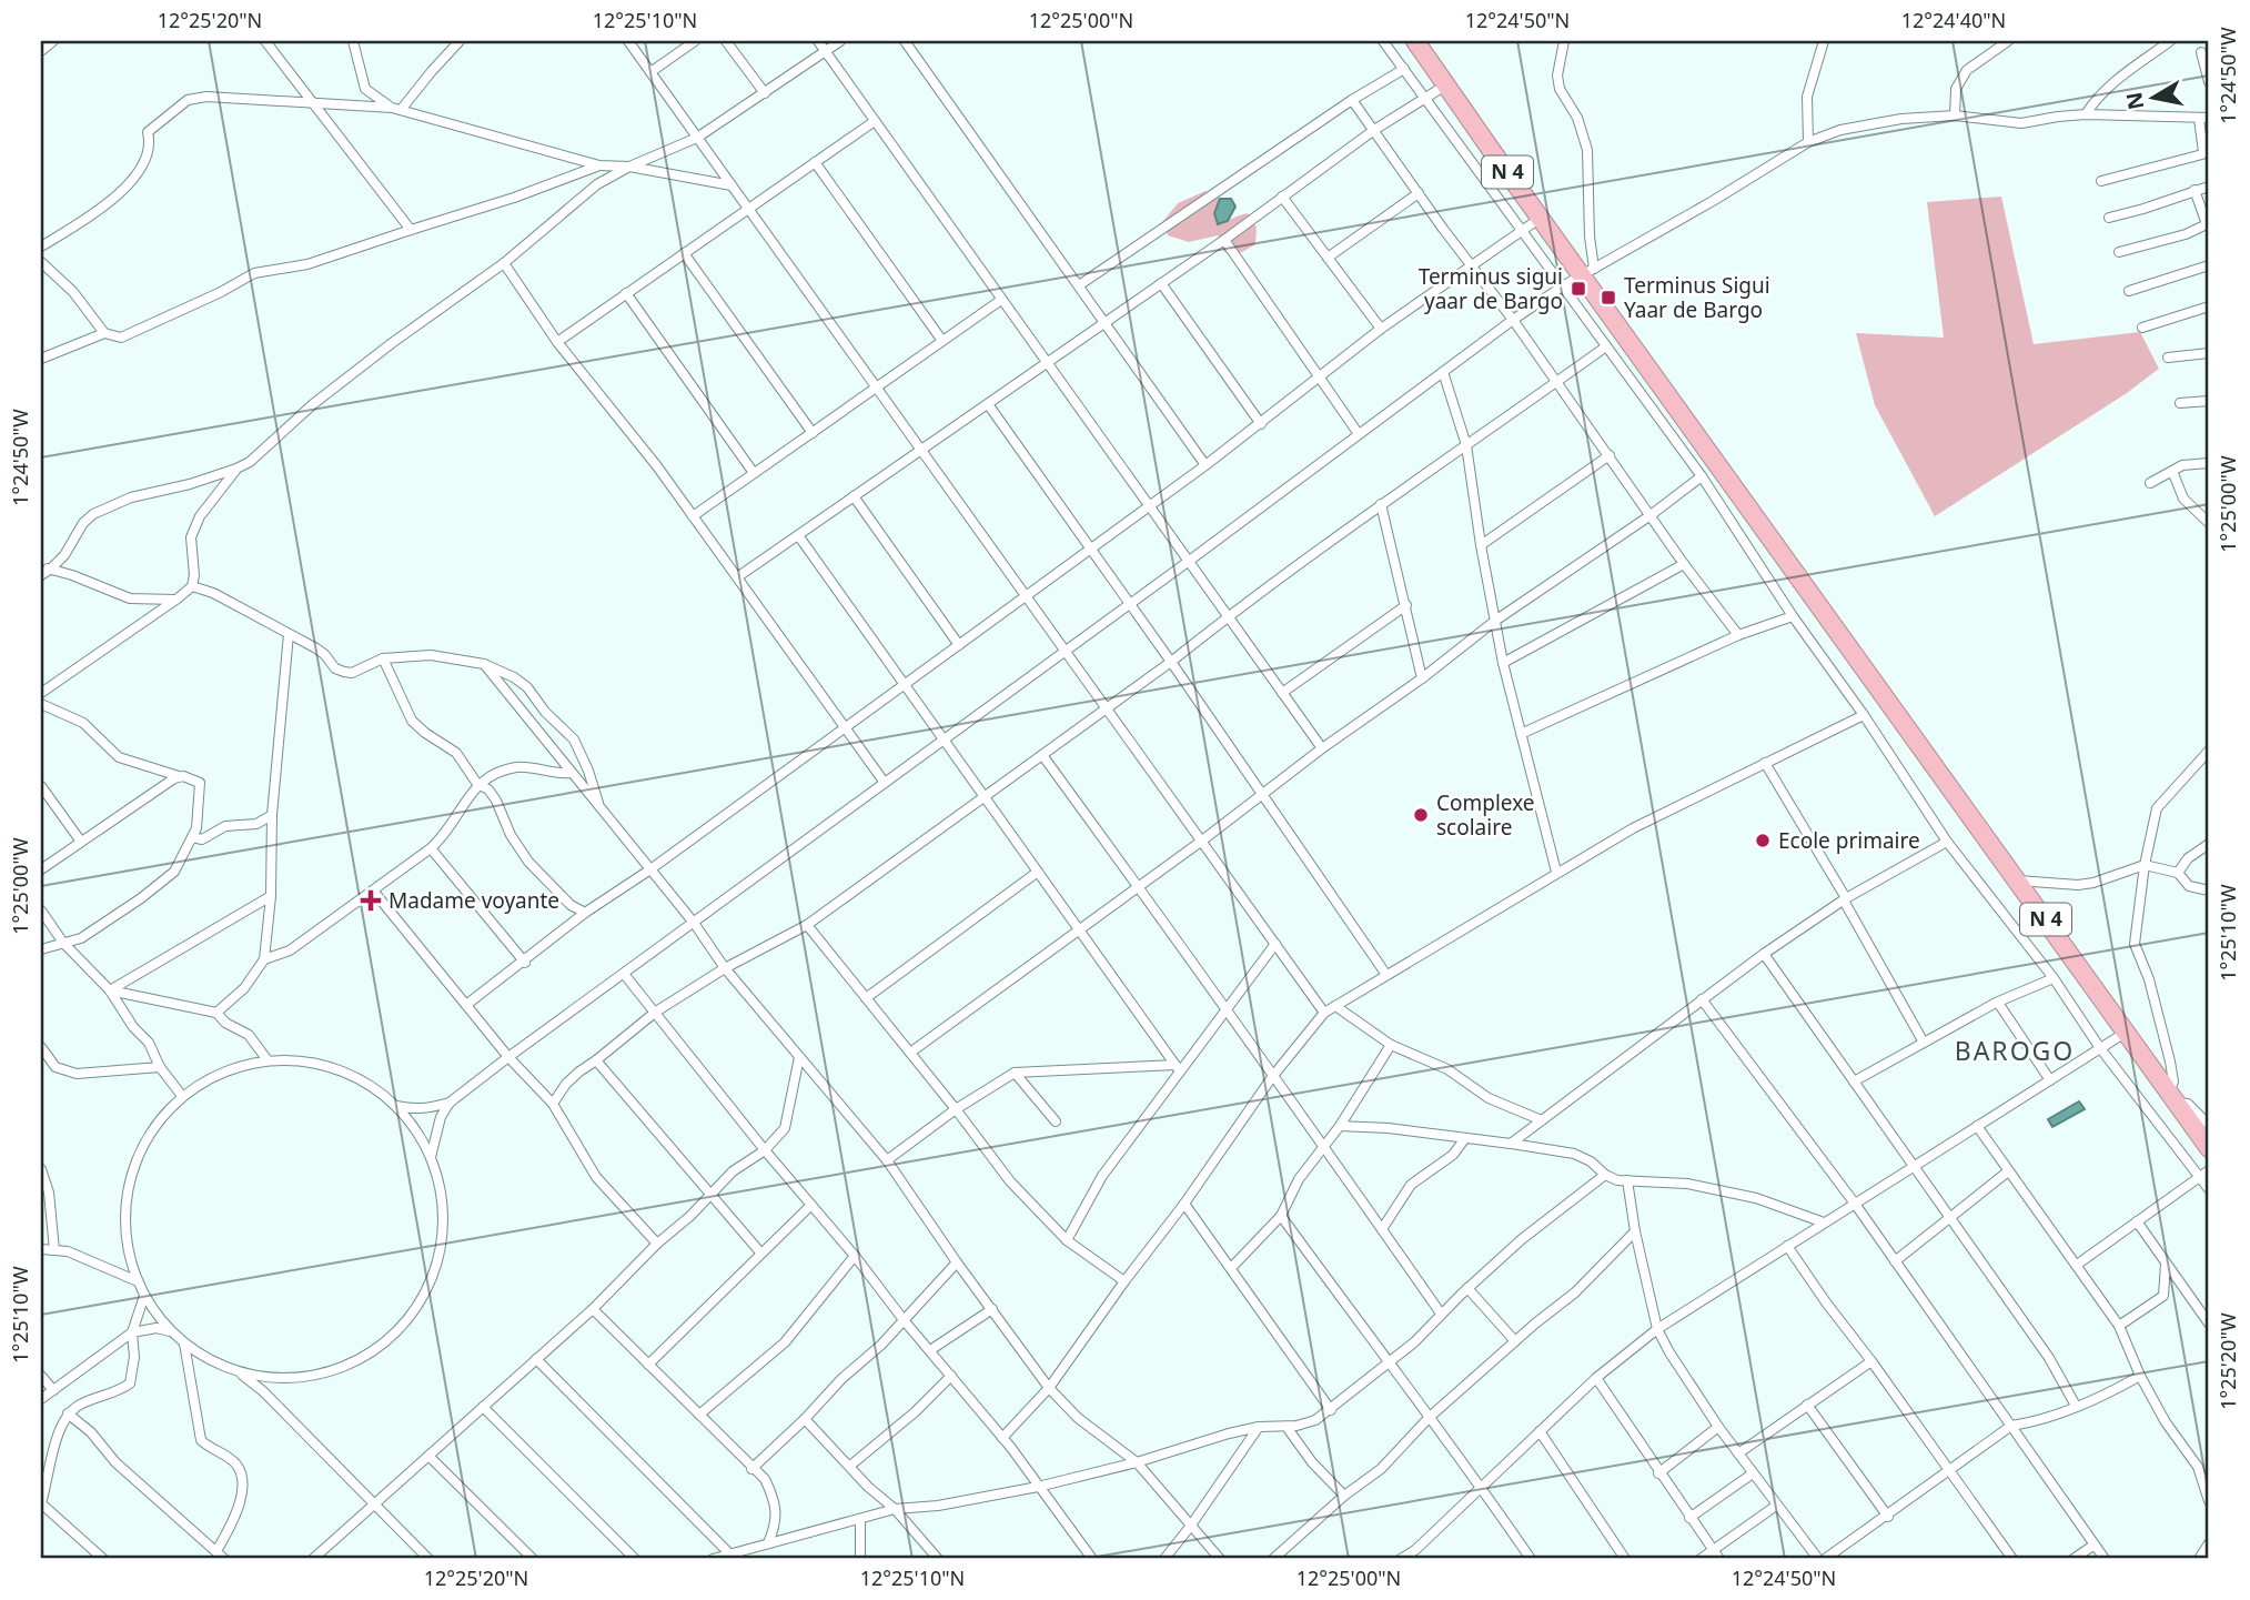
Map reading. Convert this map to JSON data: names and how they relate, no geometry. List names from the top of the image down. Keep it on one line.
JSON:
{"streets":{"highway":["N 4"]},"districts":["BAROGO"],"places":{"transit":["Terminus sigui yaar de Bargo","Terminus Sigui Yaar de Bargo"],"other":["Complexe scolaire","Ecole primaire"],"health":["Madame voyante"]},"north":"left","coordinates":["12°25'20\"N","12°25'10\"N","12°25'00\"N","12°24'50\"N","12°24'40\"N","1°24'50\"W","1°25'00\"W","1°25'10\"W","1°25'20\"W"]}
